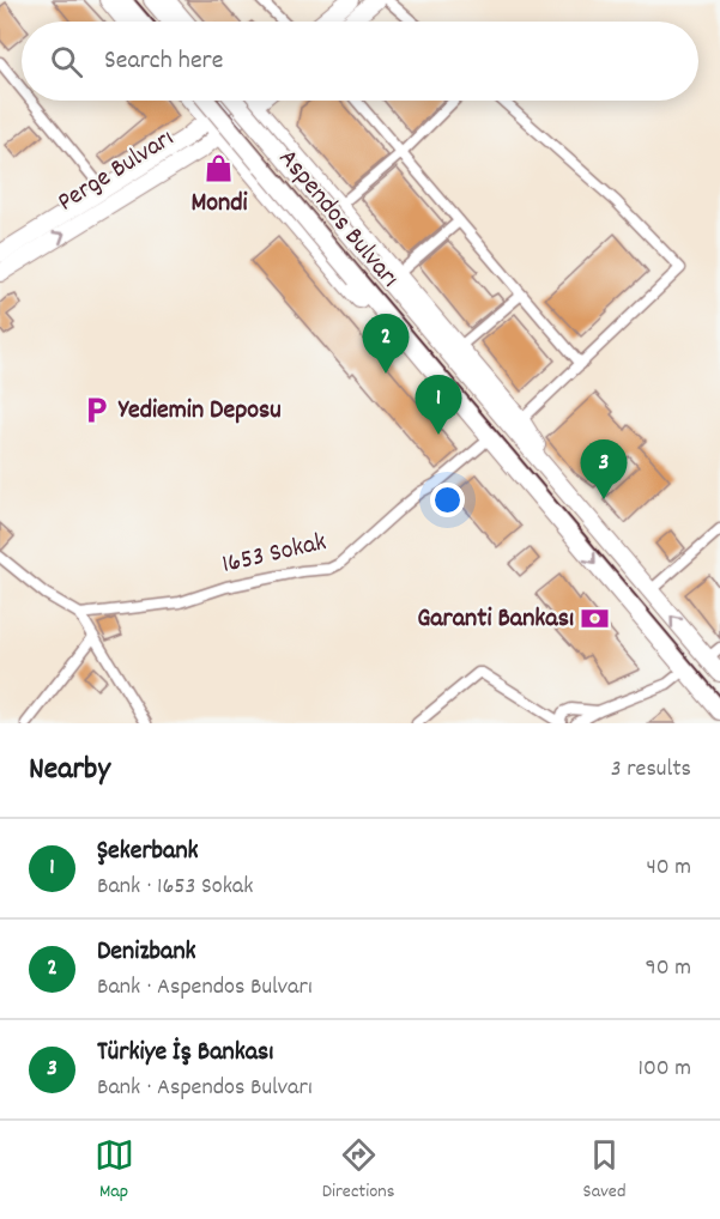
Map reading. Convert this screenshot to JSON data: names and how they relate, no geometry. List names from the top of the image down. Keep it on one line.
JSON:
{"streets":{"main road":["Perge Bulvarı","Aspendos Bulvarı"],"street":["1653 Sokak"]},"places":{"shop":["Mondi"],"parking":["Yediemin Deposu"],"bank":["Garanti Bankası"]},"page":{"search":"Search here","pins":["2","1","3"],"heading":["Nearby","3 results"],"list":[{"mark":"1","name":"Şekerbank","note":"Bank · 1653 Sokak","value":"40 m"},{"mark":"2","name":"Denizbank","note":"Bank · Aspendos Bulvarı","value":"90 m"},{"mark":"3","name":"Türkiye İş Bankası","note":"Bank · Aspendos Bulvarı","value":"100 m"}],"nav":["Map","Directions","Saved"]}}
